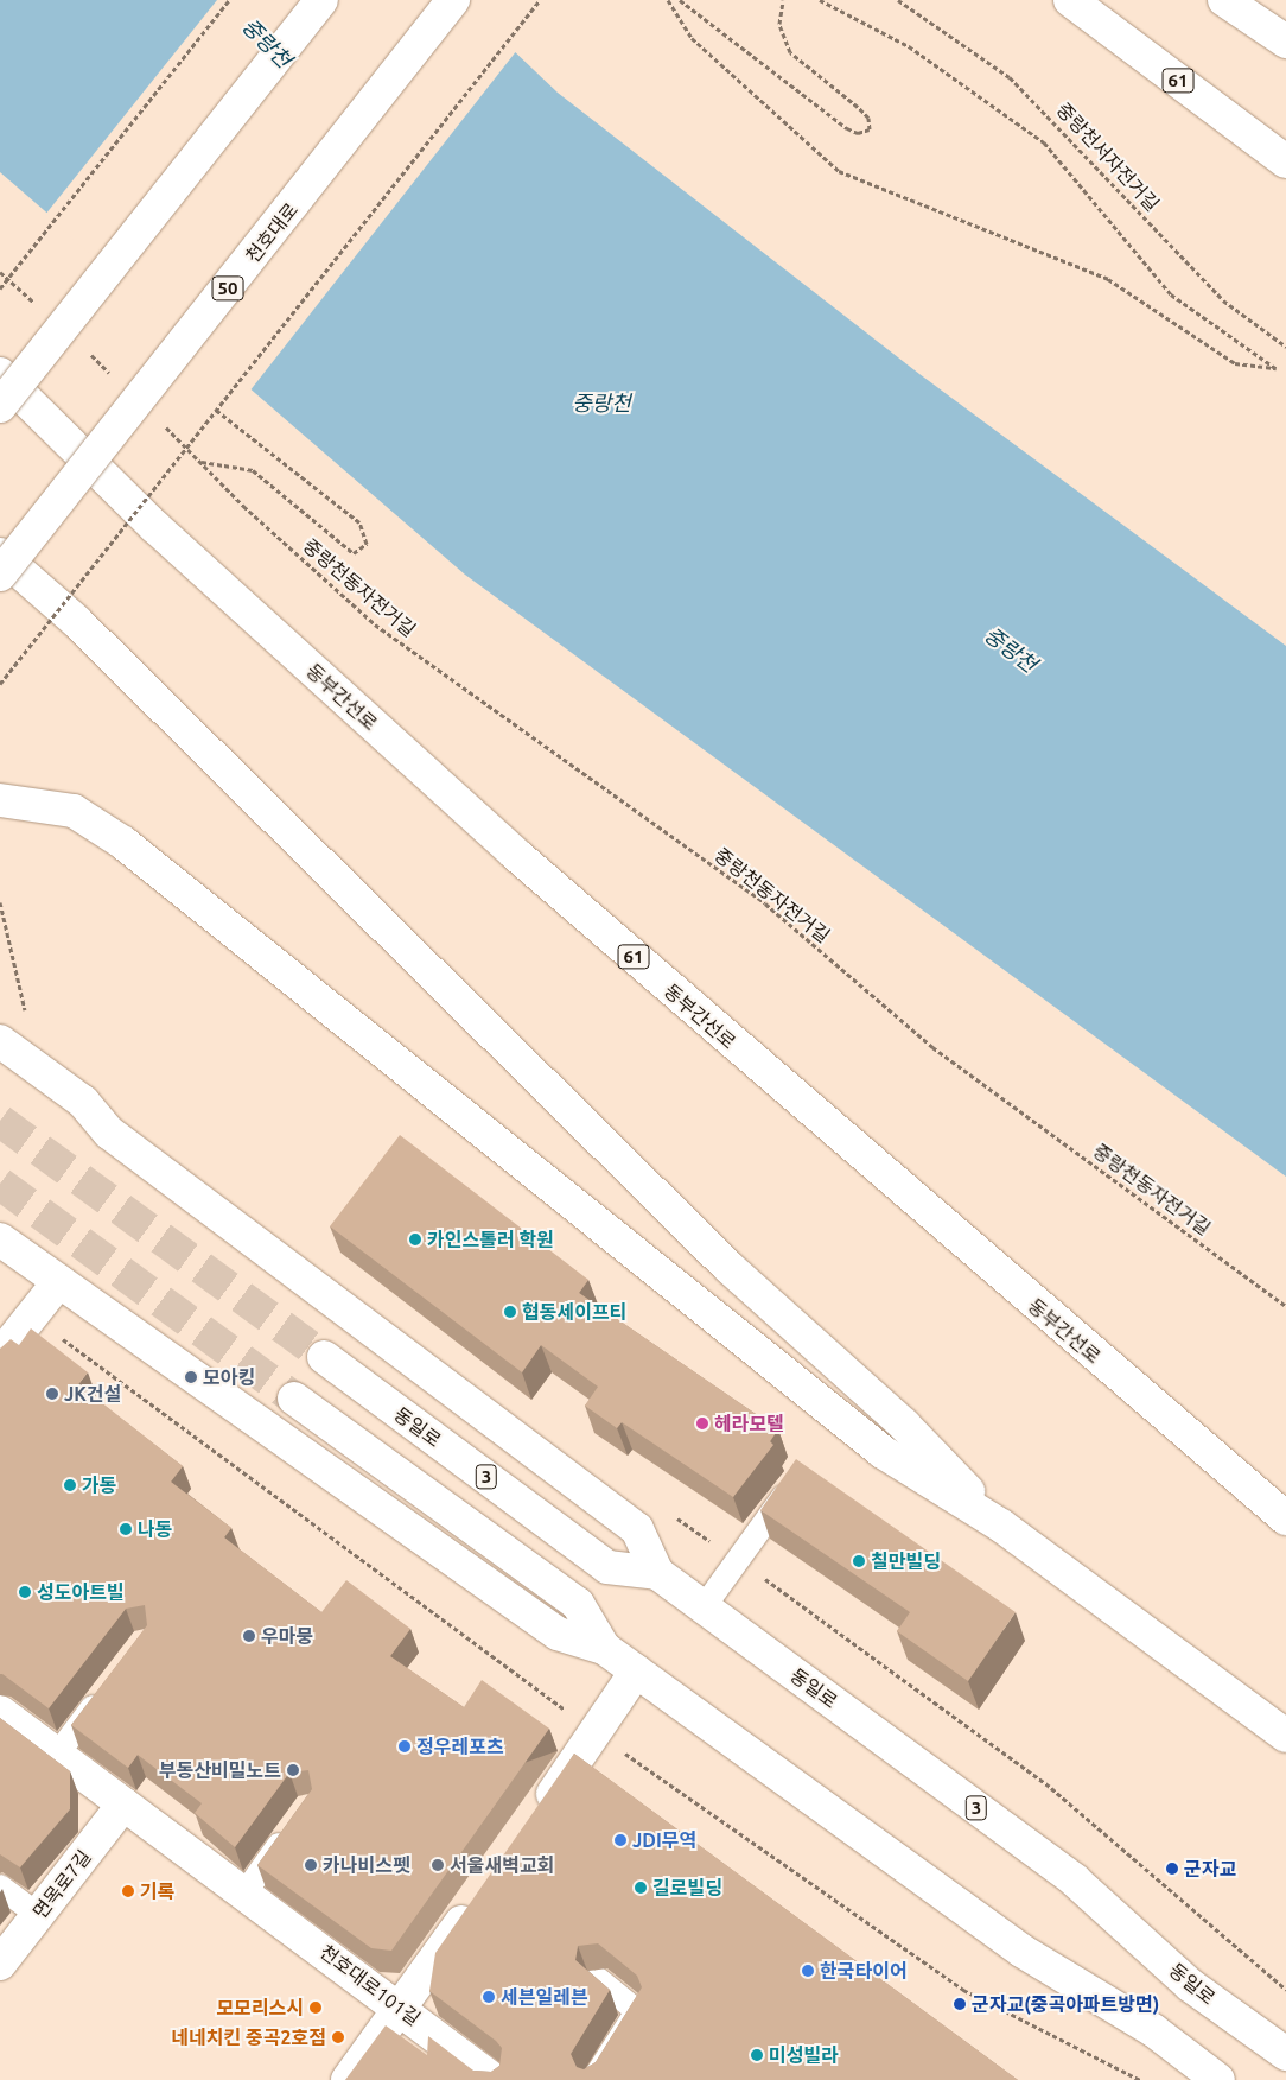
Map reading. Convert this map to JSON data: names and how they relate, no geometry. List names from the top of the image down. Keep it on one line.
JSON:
{"streets":{"main road":["61","천호대로","50","동부간선로","동일로","3","면목로7길","천호대로101길"],"path":["중랑천서자전거길","중랑천동자전거길"]},"crossings":[["면목로7길","천호대로101길"]],"water":["중랑천"],"places":["카인스톨러 학원","협동세이프티","모아킹","JK건설","헤라모텔","가동","나동","칠만빌딩","성도아트빌","우마뭉","정우레포츠","부동산비밀노트","JDI무역","카나비스펫","서울새벽교회","군자교","길로빌딩","기록","한국타이어","세븐일레븐","군자교(중곡아파트방면)","모모리스시","네네치킨 중곡2호점","미성빌라"]}
